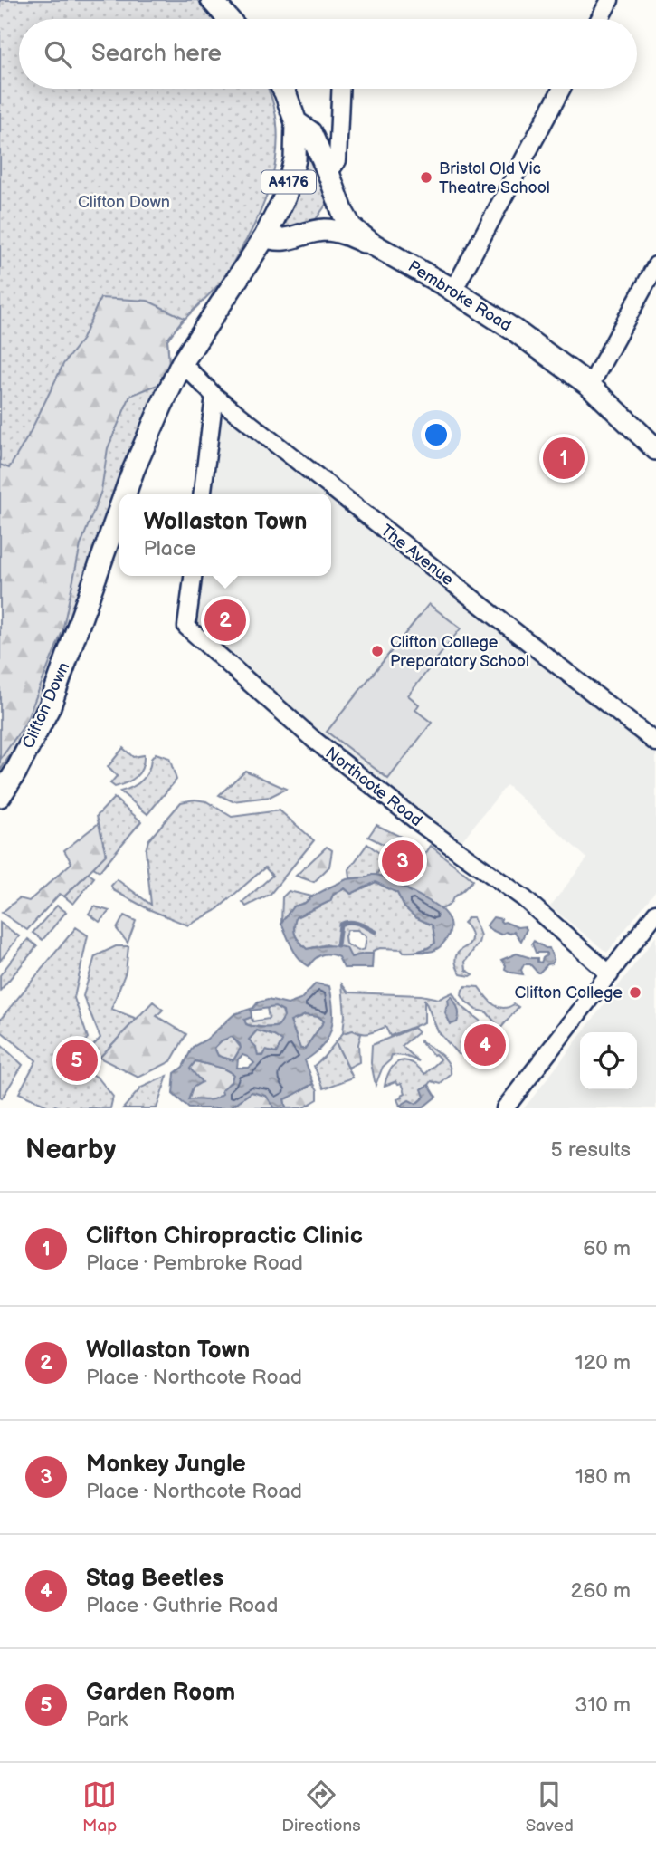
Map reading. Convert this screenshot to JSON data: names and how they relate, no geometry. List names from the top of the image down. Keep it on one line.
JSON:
{"streets":{"main road":["A4176","Pembroke Road","Clifton Down"],"street":["The Avenue","Northcote Road"]},"crossings":[["A4176","Pembroke Road"],["A4176","Clifton Down"],["The Avenue","Clifton Down"]],"parks":["Clifton Down"],"places":["Bristol Old Vic Theatre School","Clifton College Preparatory School","Clifton College"],"page":{"search":"Search here","pins":["1","2","3","4","5"],"popup":["Wollaston Town","Place"],"heading":["Nearby","5 results"],"list":[{"mark":"1","name":"Clifton Chiropractic Clinic","note":"Place · Pembroke Road","value":"60 m"},{"mark":"2","name":"Wollaston Town","note":"Place · Northcote Road","value":"120 m"},{"mark":"3","name":"Monkey Jungle","note":"Place · Northcote Road","value":"180 m"},{"mark":"4","name":"Stag Beetles","note":"Place · Guthrie Road","value":"260 m"},{"mark":"5","name":"Garden Room","note":"Park","value":"310 m"}],"nav":["Map","Directions","Saved"]}}
